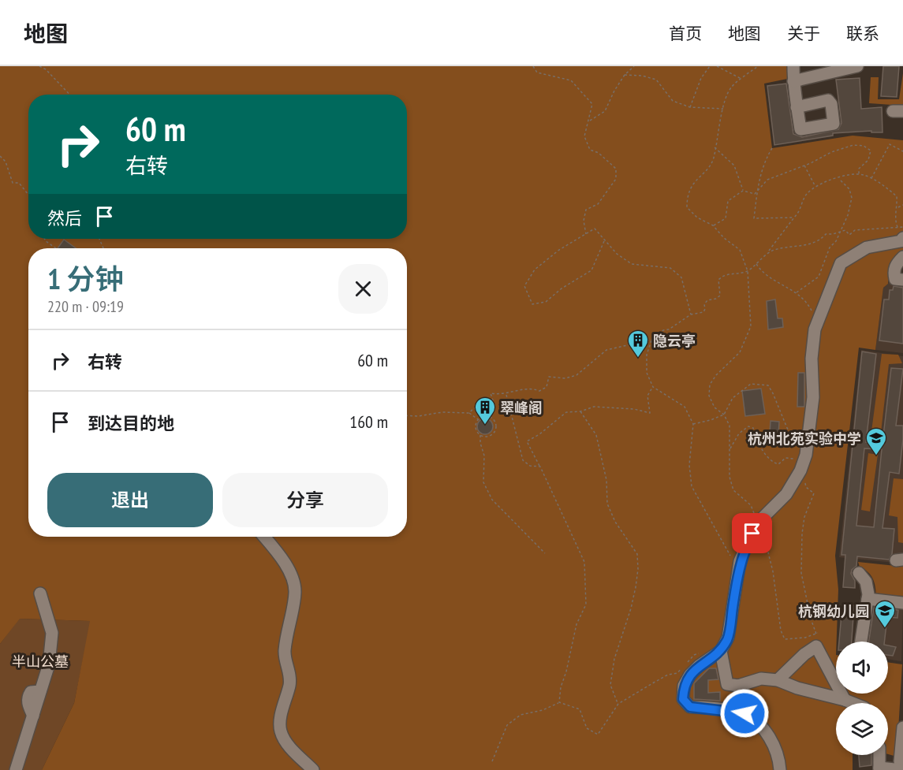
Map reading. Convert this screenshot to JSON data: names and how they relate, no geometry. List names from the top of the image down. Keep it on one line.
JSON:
{"parks":["半山公墓"],"places":{"building":["隐云亭","翠峰阁"],"school or university":["杭州北苑实验中学","杭钢幼儿园"]},"page":{"header":"地图","nav":["首页","地图","关于","联系"],"turn":["60 m","右转"],"then":"然后","heading":["1 分钟","220 m · 09:19"],"list":[{"name":"右转","value":"60 m"},{"name":"到达目的地","value":"160 m"}],"buttons":["退出","分享"]}}
